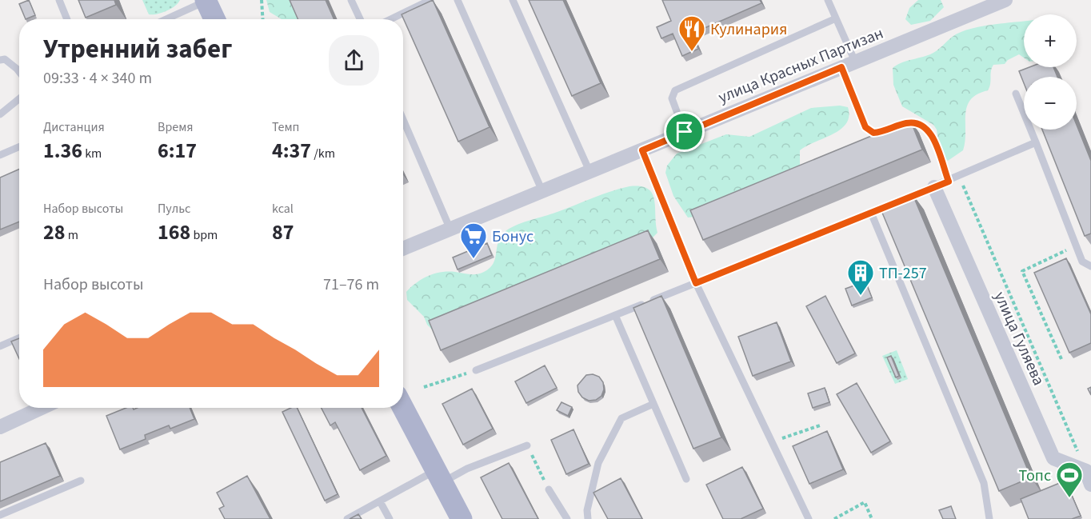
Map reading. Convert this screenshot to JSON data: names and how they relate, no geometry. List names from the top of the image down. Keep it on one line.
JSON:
{"streets":{"street":["улица Красных Партизан","улица Гуляева"]},"places":{"restaurant":["Кулинария"],"supermarket":["Бонус"],"building":["ТП-257"],"sports":["Топс"]},"page":{"map_buttons":["+","−"],"heading":["Утренний забег","09:33 · 4 × 340 m"],"stats":[["Дистанция","1.36 km"],["Время","6:17"],["Темп","4:37 /km"],["Набор высоты","28 m"],["Пульс","168 bpm"],["kcal","87"]],"chart":["Набор высоты","71–76 m"]}}
